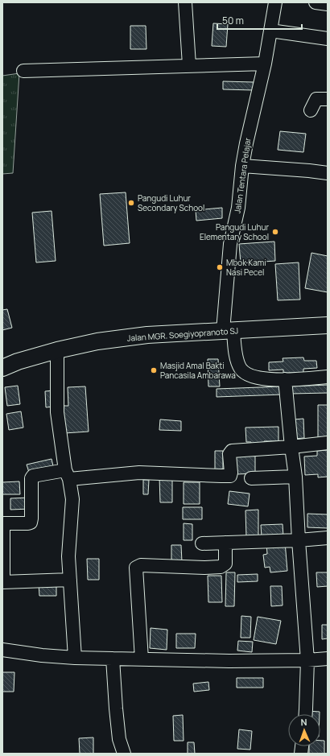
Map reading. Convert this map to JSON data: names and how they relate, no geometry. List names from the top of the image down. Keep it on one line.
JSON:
{"streets":{"main road":["Jalan MGR. Soegiyopranoto SJ"],"street":["Jalan Tentara Pelajar"]},"crossings":[["Jalan Tentara Pelajar","Jalan MGR. Soegiyopranoto SJ"]],"places":["Pangudi Luhur Secondary School","Pangudi Luhur Elementary School","Mbok Kami Nasi Pecel","Masjid Amal Bakti Pancasila Ambarawa"],"scale_bar":"50 m","north":"top"}
